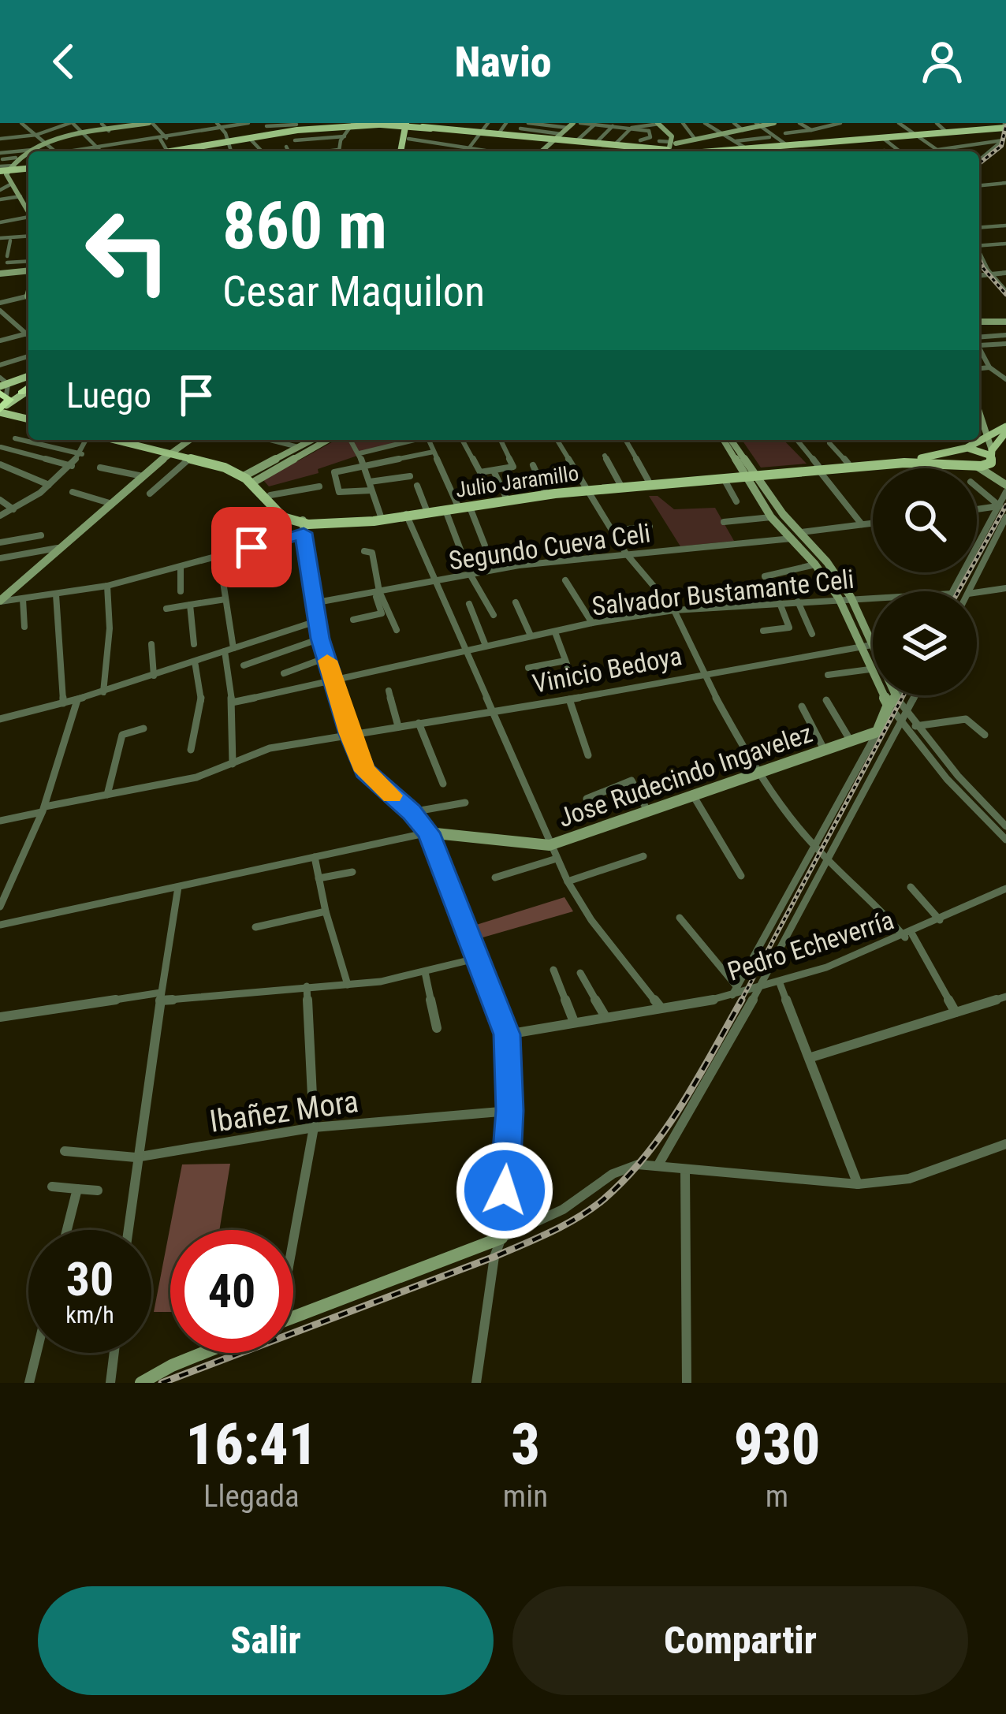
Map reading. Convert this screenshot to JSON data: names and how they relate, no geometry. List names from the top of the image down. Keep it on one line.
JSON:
{"streets":{"main road":["Julio Jaramillo"],"street":["Segundo Cueva Celi","Salvador Bustamante Celi","Vinicio Bedoya","Jose Rudecindo Ingavelez","Pedro Echeverría","Ibañez Mora"]},"page":{"header":"Navio","turn":["860 m","Cesar Maquilon"],"then":"Luego","speed":"30 km/h","limit":"40","eta":["16:41","Llegada","3","min","930","m"],"buttons":["Salir","Compartir"]}}
